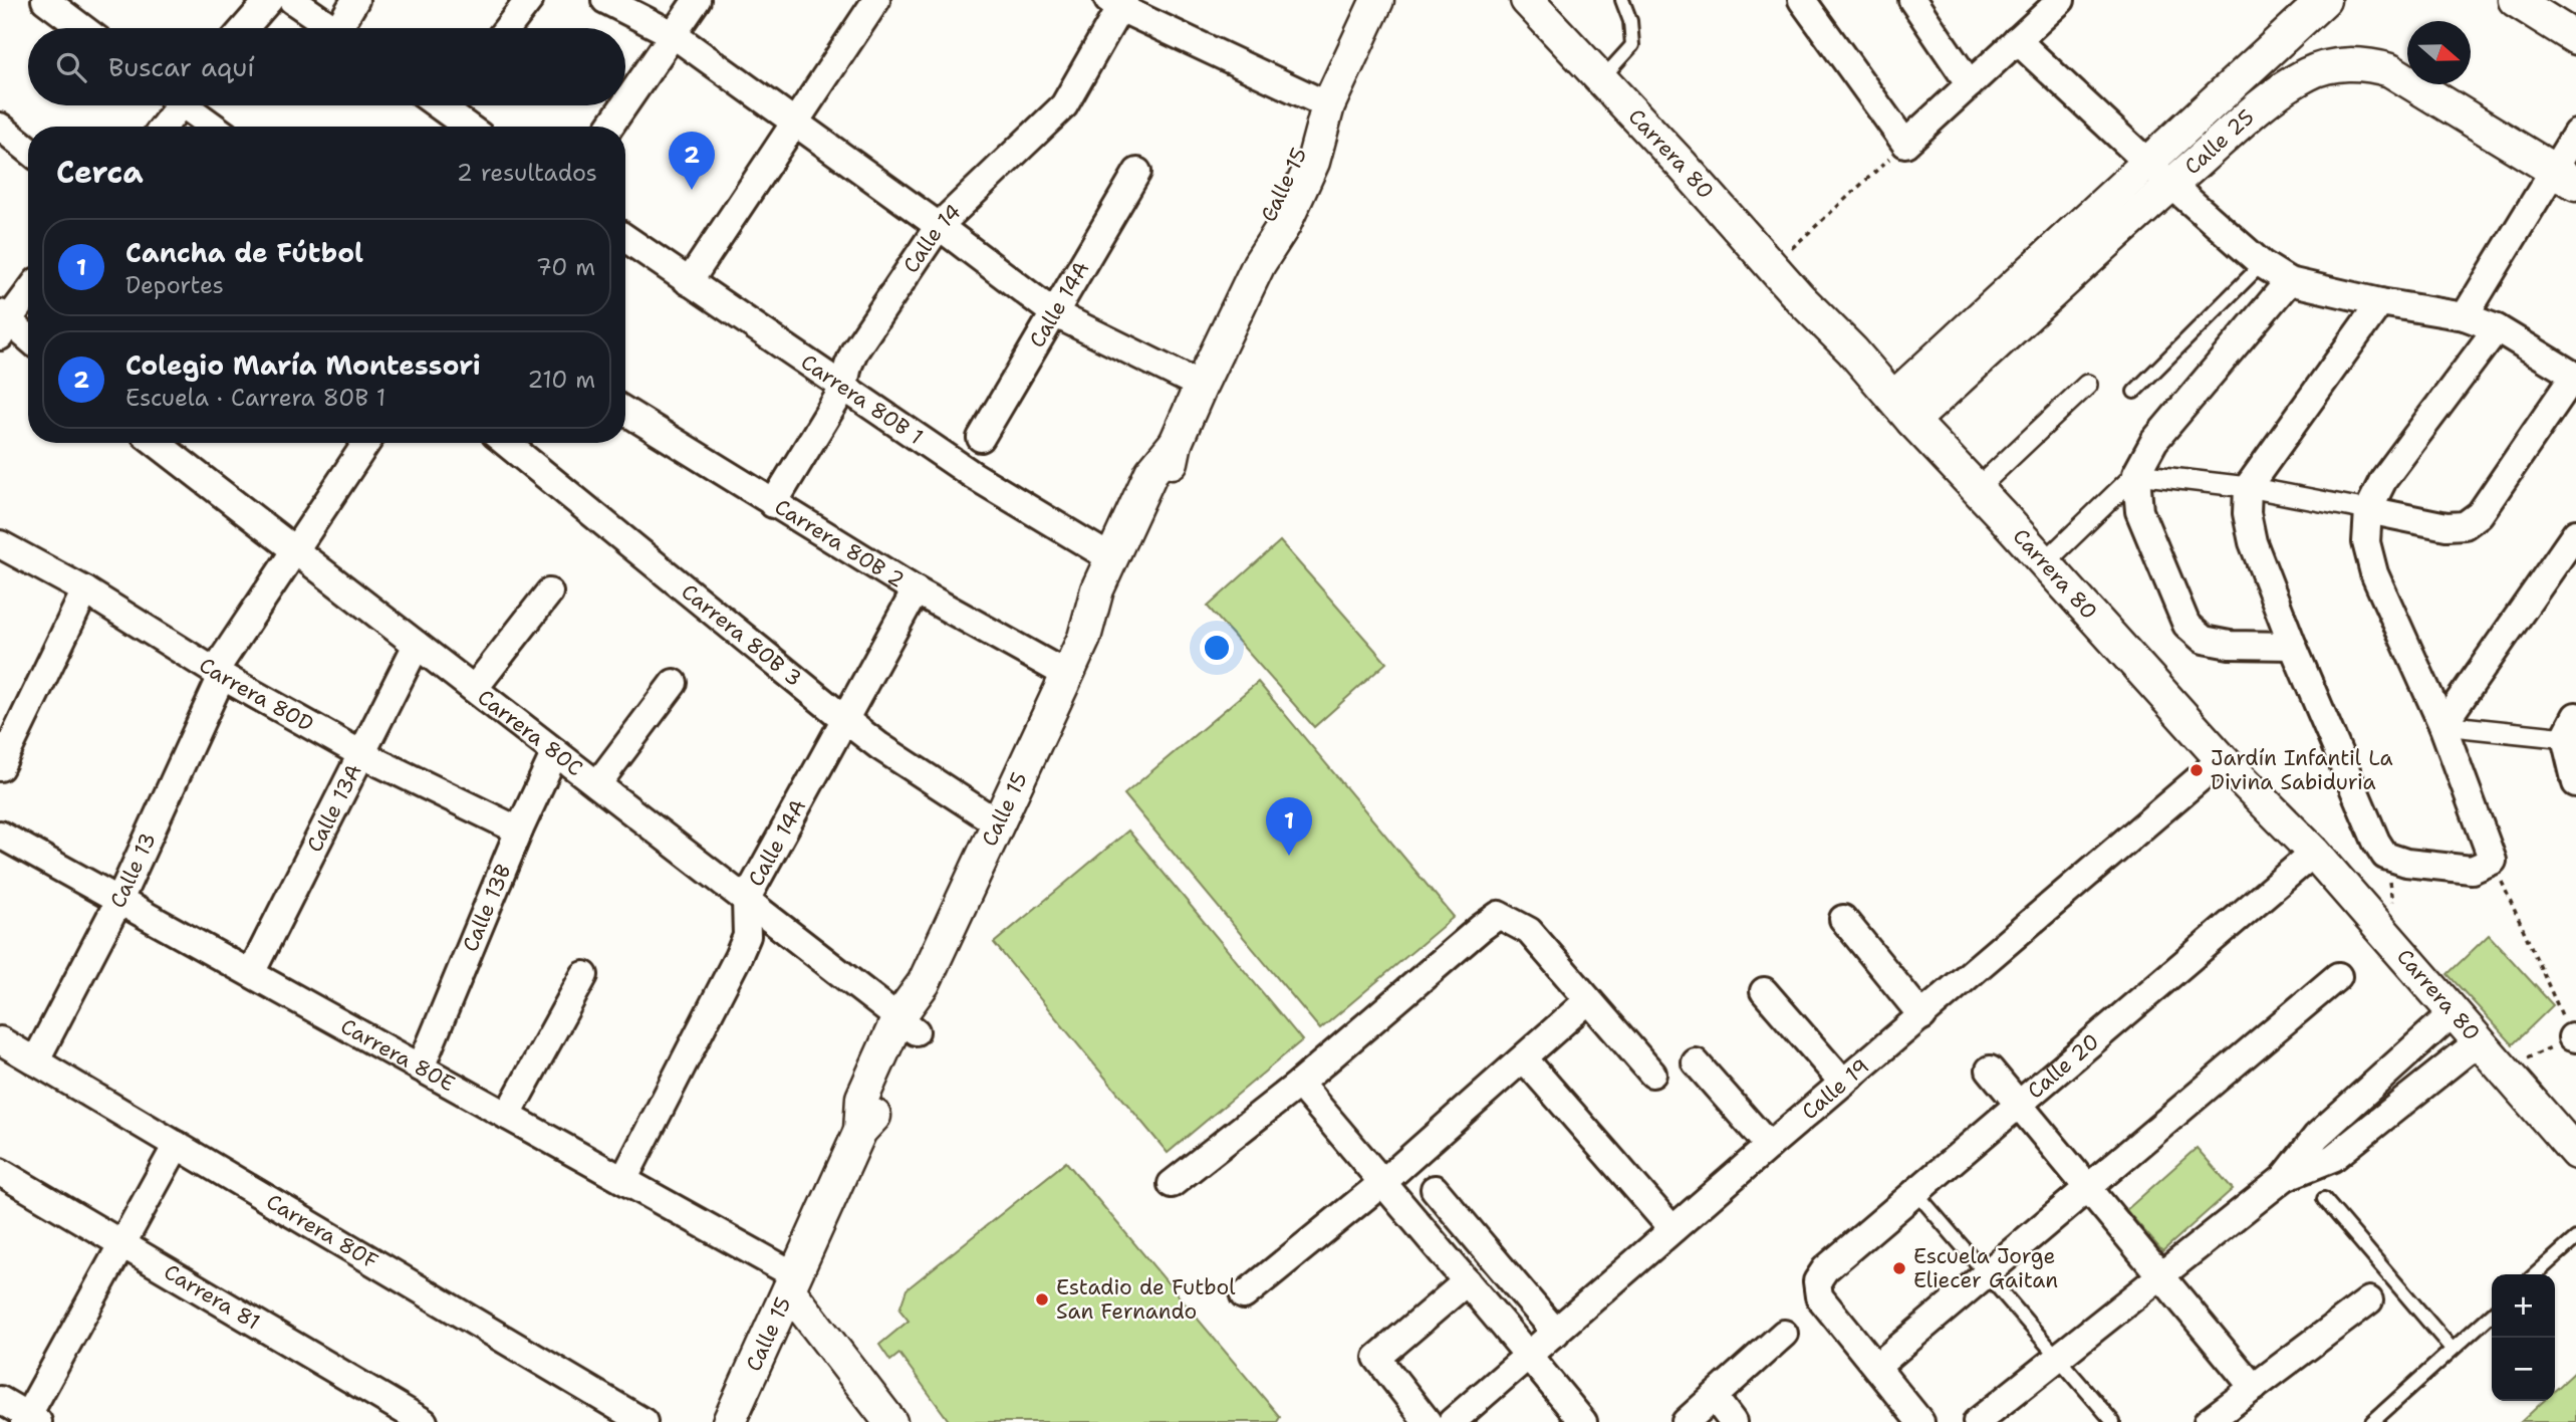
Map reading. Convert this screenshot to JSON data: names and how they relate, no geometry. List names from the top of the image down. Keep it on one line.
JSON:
{"streets":{"street":["Calle 25","Carrera 80","Calle 15","Calle 14","Calle 14A","Carrera 80B 1","Carrera 80B 2","Carrera 80B 3","Carrera 80D","Carrera 80C","Calle 13A","Calle 13","Calle 13B","Carrera 80E","Calle 20","Calle 19","Carrera 80F","Carrera 81"]},"crossings":[["Calle 25","Carrera 80"],["Carrera 80","Calle 20"],["Carrera 80","Calle 19"],["Calle 15","Carrera 80B 1"],["Calle 15","Carrera 80B 2"],["Calle 15","Carrera 80B 3"],["Calle 15","Carrera 80C"],["Calle 15","Carrera 80E"],["Calle 14","Carrera 80B 1"],["Calle 14","Carrera 80B 2"],["Calle 14A","Carrera 80B 2"],["Calle 14A","Carrera 80B 3"],["Calle 14A","Carrera 80C"],["Calle 14A","Carrera 80E"],["Carrera 80D","Calle 13A"],["Carrera 80D","Calle 13"],["Carrera 80D","Calle 13B"],["Carrera 80C","Calle 13A"],["Carrera 80C","Calle 13"],["Carrera 80C","Calle 13B"],["Calle 13A","Carrera 80E"],["Calle 13","Carrera 80E"],["Calle 13","Carrera 80F"],["Calle 13B","Carrera 80E"]],"places":["Jardín Infantil La Divina Sabiduria","Escuela Jorge Eliecer Gaitan","Estadio de Futbol San Fernando"],"north":"right","page":{"search":"Buscar aquí","heading":["Cerca","2 resultados"],"pins":["2","1"],"list":[{"mark":"1","name":"Cancha de Fútbol","note":"Deportes","value":"70 m"},{"mark":"2","name":"Colegio María Montessori","note":"Escuela · Carrera 80B 1","value":"210 m"}],"map_buttons":["+","−"]}}
